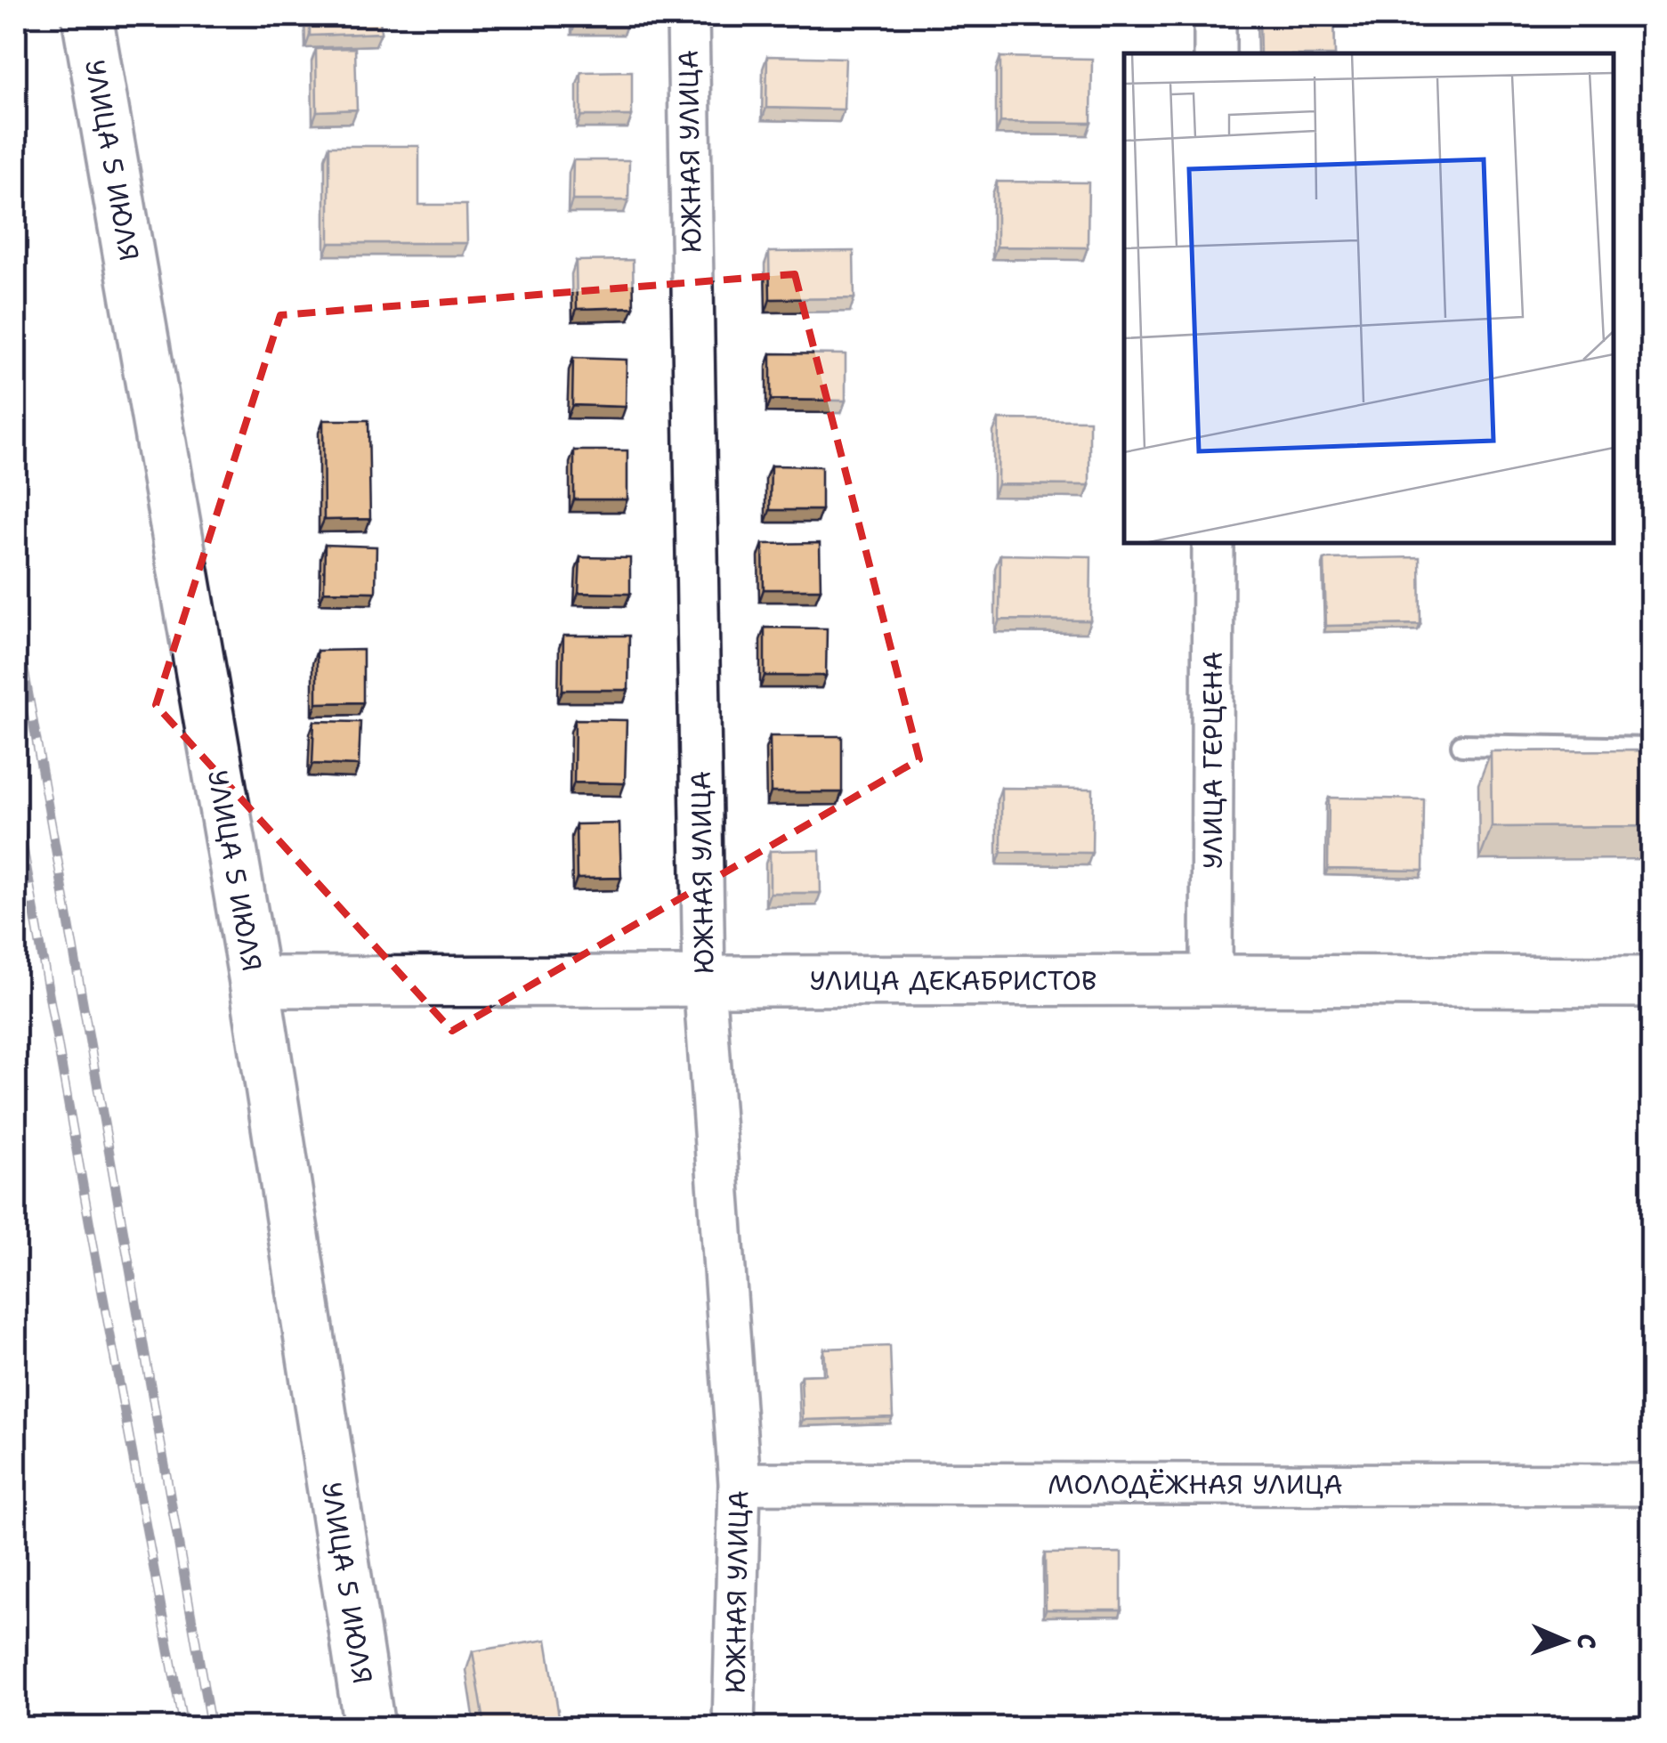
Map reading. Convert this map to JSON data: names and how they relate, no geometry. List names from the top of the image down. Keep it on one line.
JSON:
{"streets":{"main road":["УЛИЦА 5 ИЮЛЯ","УЛИЦА ДЕКАБРИСТОВ"],"street":["ЮЖНАЯ УЛИЦА","УЛИЦА ГЕРЦЕНА","МОЛОДЁЖНАЯ УЛИЦА"]},"crossings":[["ЮЖНАЯ УЛИЦА","УЛИЦА ДЕКАБРИСТОВ"],["ЮЖНАЯ УЛИЦА","МОЛОДЁЖНАЯ УЛИЦА"],["УЛИЦА 5 ИЮЛЯ","УЛИЦА ДЕКАБРИСТОВ"],["УЛИЦА ГЕРЦЕНА","УЛИЦА ДЕКАБРИСТОВ"]],"north":"right"}
